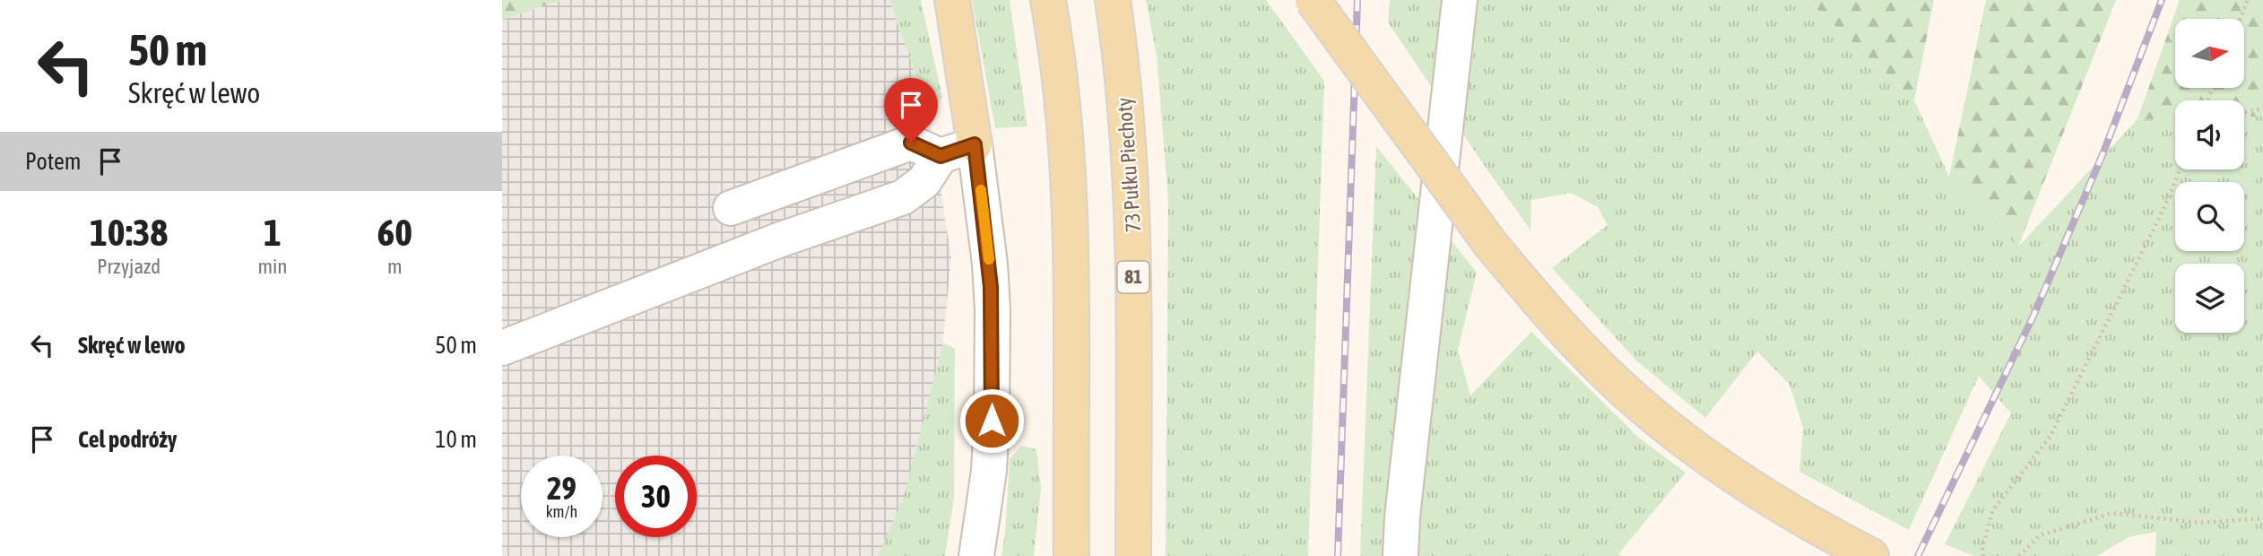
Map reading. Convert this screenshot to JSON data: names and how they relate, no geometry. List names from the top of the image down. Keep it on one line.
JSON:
{"streets":{"main road":["73 Pułku Piechoty","81"]},"north":"right","page":{"turn":["50 m","Skręć w lewo"],"then":"Potem","eta":["10:38","Przyjazd","1","min","60","m"],"list":[{"name":"Skręć w lewo","value":"50 m"},{"name":"Cel podróży","value":"10 m"}],"speed":"29 km/h","limit":"30"}}
